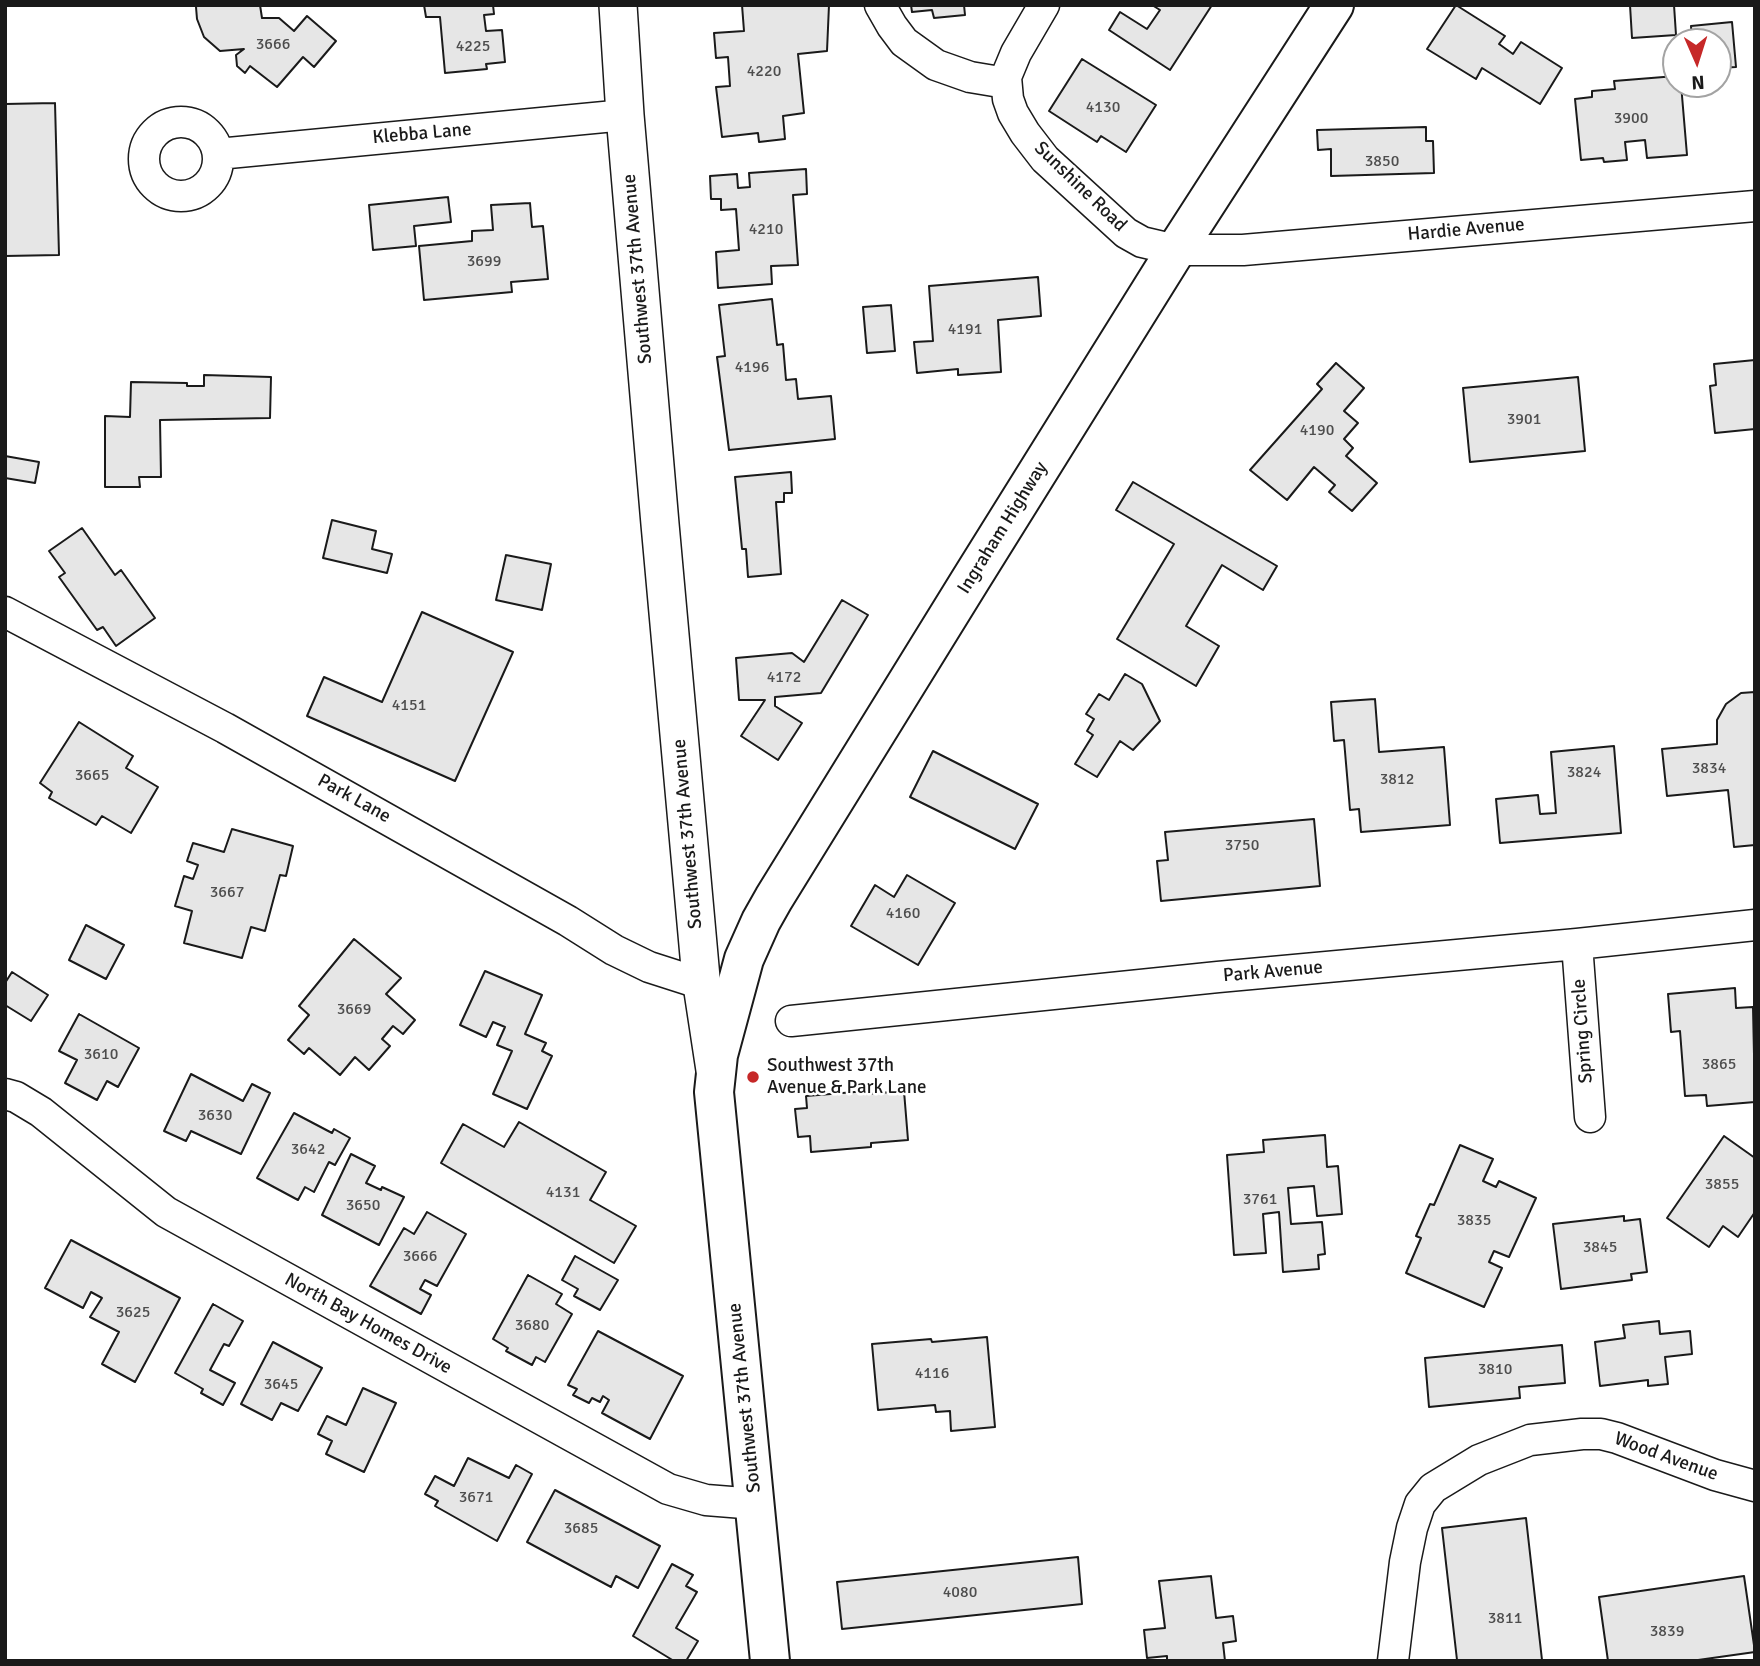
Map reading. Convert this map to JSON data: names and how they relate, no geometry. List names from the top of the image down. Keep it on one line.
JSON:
{"streets":{"main road":["Southwest 37th Avenue","Ingraham Highway"],"street":["Klebba Lane","Sunshine Road","Hardie Avenue","Park Lane","Park Avenue","Spring Circle","North Bay Homes Drive","Wood Avenue"]},"crossings":[["Klebba Lane","Southwest 37th Avenue"],["Sunshine Road","Hardie Avenue"],["Sunshine Road","Ingraham Highway"],["Hardie Avenue","Ingraham Highway"],["Southwest 37th Avenue","Ingraham Highway"],["Southwest 37th Avenue","Park Lane"],["Southwest 37th Avenue","North Bay Homes Drive"],["Park Avenue","Spring Circle"]],"places":["Southwest 37th Avenue & Park Lane"],"house_numbers":["3666","4225","4220","4130","3900","3850","4210","3699","4191","4196","3901","4190","4172","4151","3834","3824","3665","3812","3750","3667","4160","3669","3610","3865","3630","3642","3855","4131","3761","3650","3835","3845","3666","3625","3680","3810","4116","3645","3671","3685","4080","3811","3839"],"north":"bottom"}
